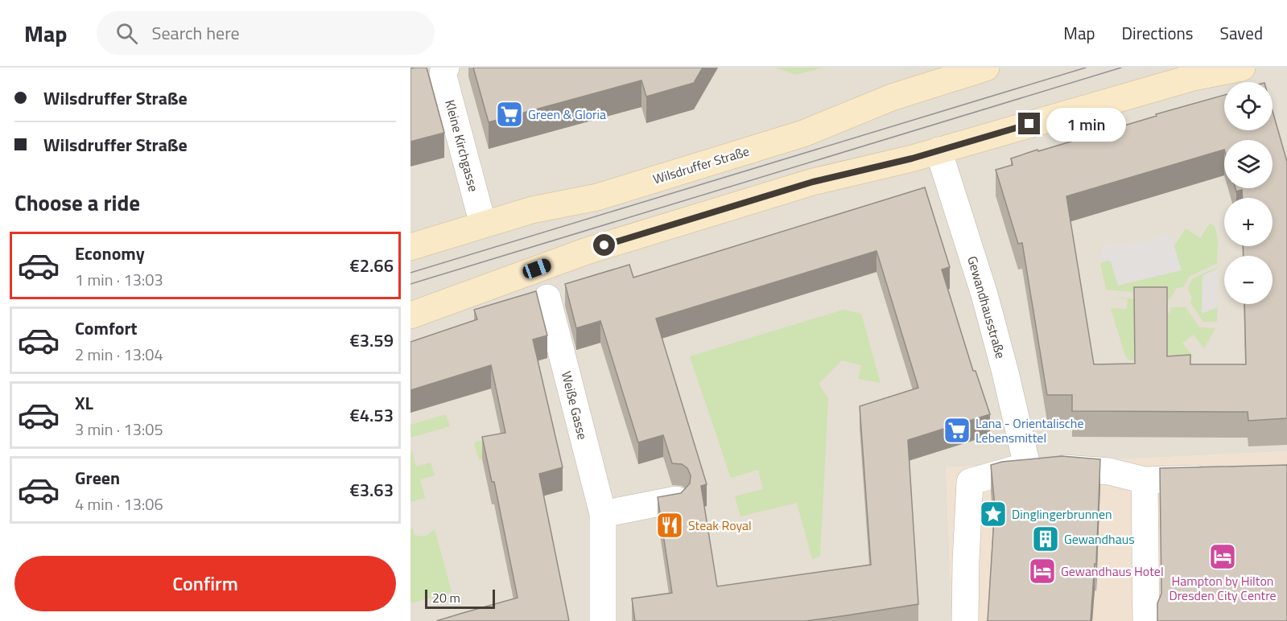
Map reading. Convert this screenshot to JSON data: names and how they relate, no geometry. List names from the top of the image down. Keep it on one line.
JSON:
{"streets":{"street":["Kleine Kirchgasse","Wilsdruffer Straße","Gewandhausstraße","Weiße Gasse"]},"crossings":[["Kleine Kirchgasse","Wilsdruffer Straße"]],"places":{"supermarket":["Green & Gloria","Lana - Orientalische Lebensmittel"],"place":["Dinglingerbrunnen"],"restaurant":["Steak Royal"],"building":["Gewandhaus"],"hotel":["Hampton by Hilton Dresden City Centre","Gewandhaus Hotel"]},"scale_bar":"20 m","page":{"header":"Map","search":"Search here","nav":["Map","Directions","Saved"],"banner":["Wilsdruffer Straße","Wilsdruffer Straße"],"map_buttons":["+","−"],"bubble":"1 min","heading":"Choose a ride","list":[{"name":"Economy","note":"1 min · 13:03","value":"€2.66"},{"name":"Comfort","note":"2 min · 13:04","value":"€3.59"},{"name":"XL","note":"3 min · 13:05","value":"€4.53"},{"name":"Green","note":"4 min · 13:06","value":"€3.63"}],"buttons":"Confirm","scale":"20 m"}}
